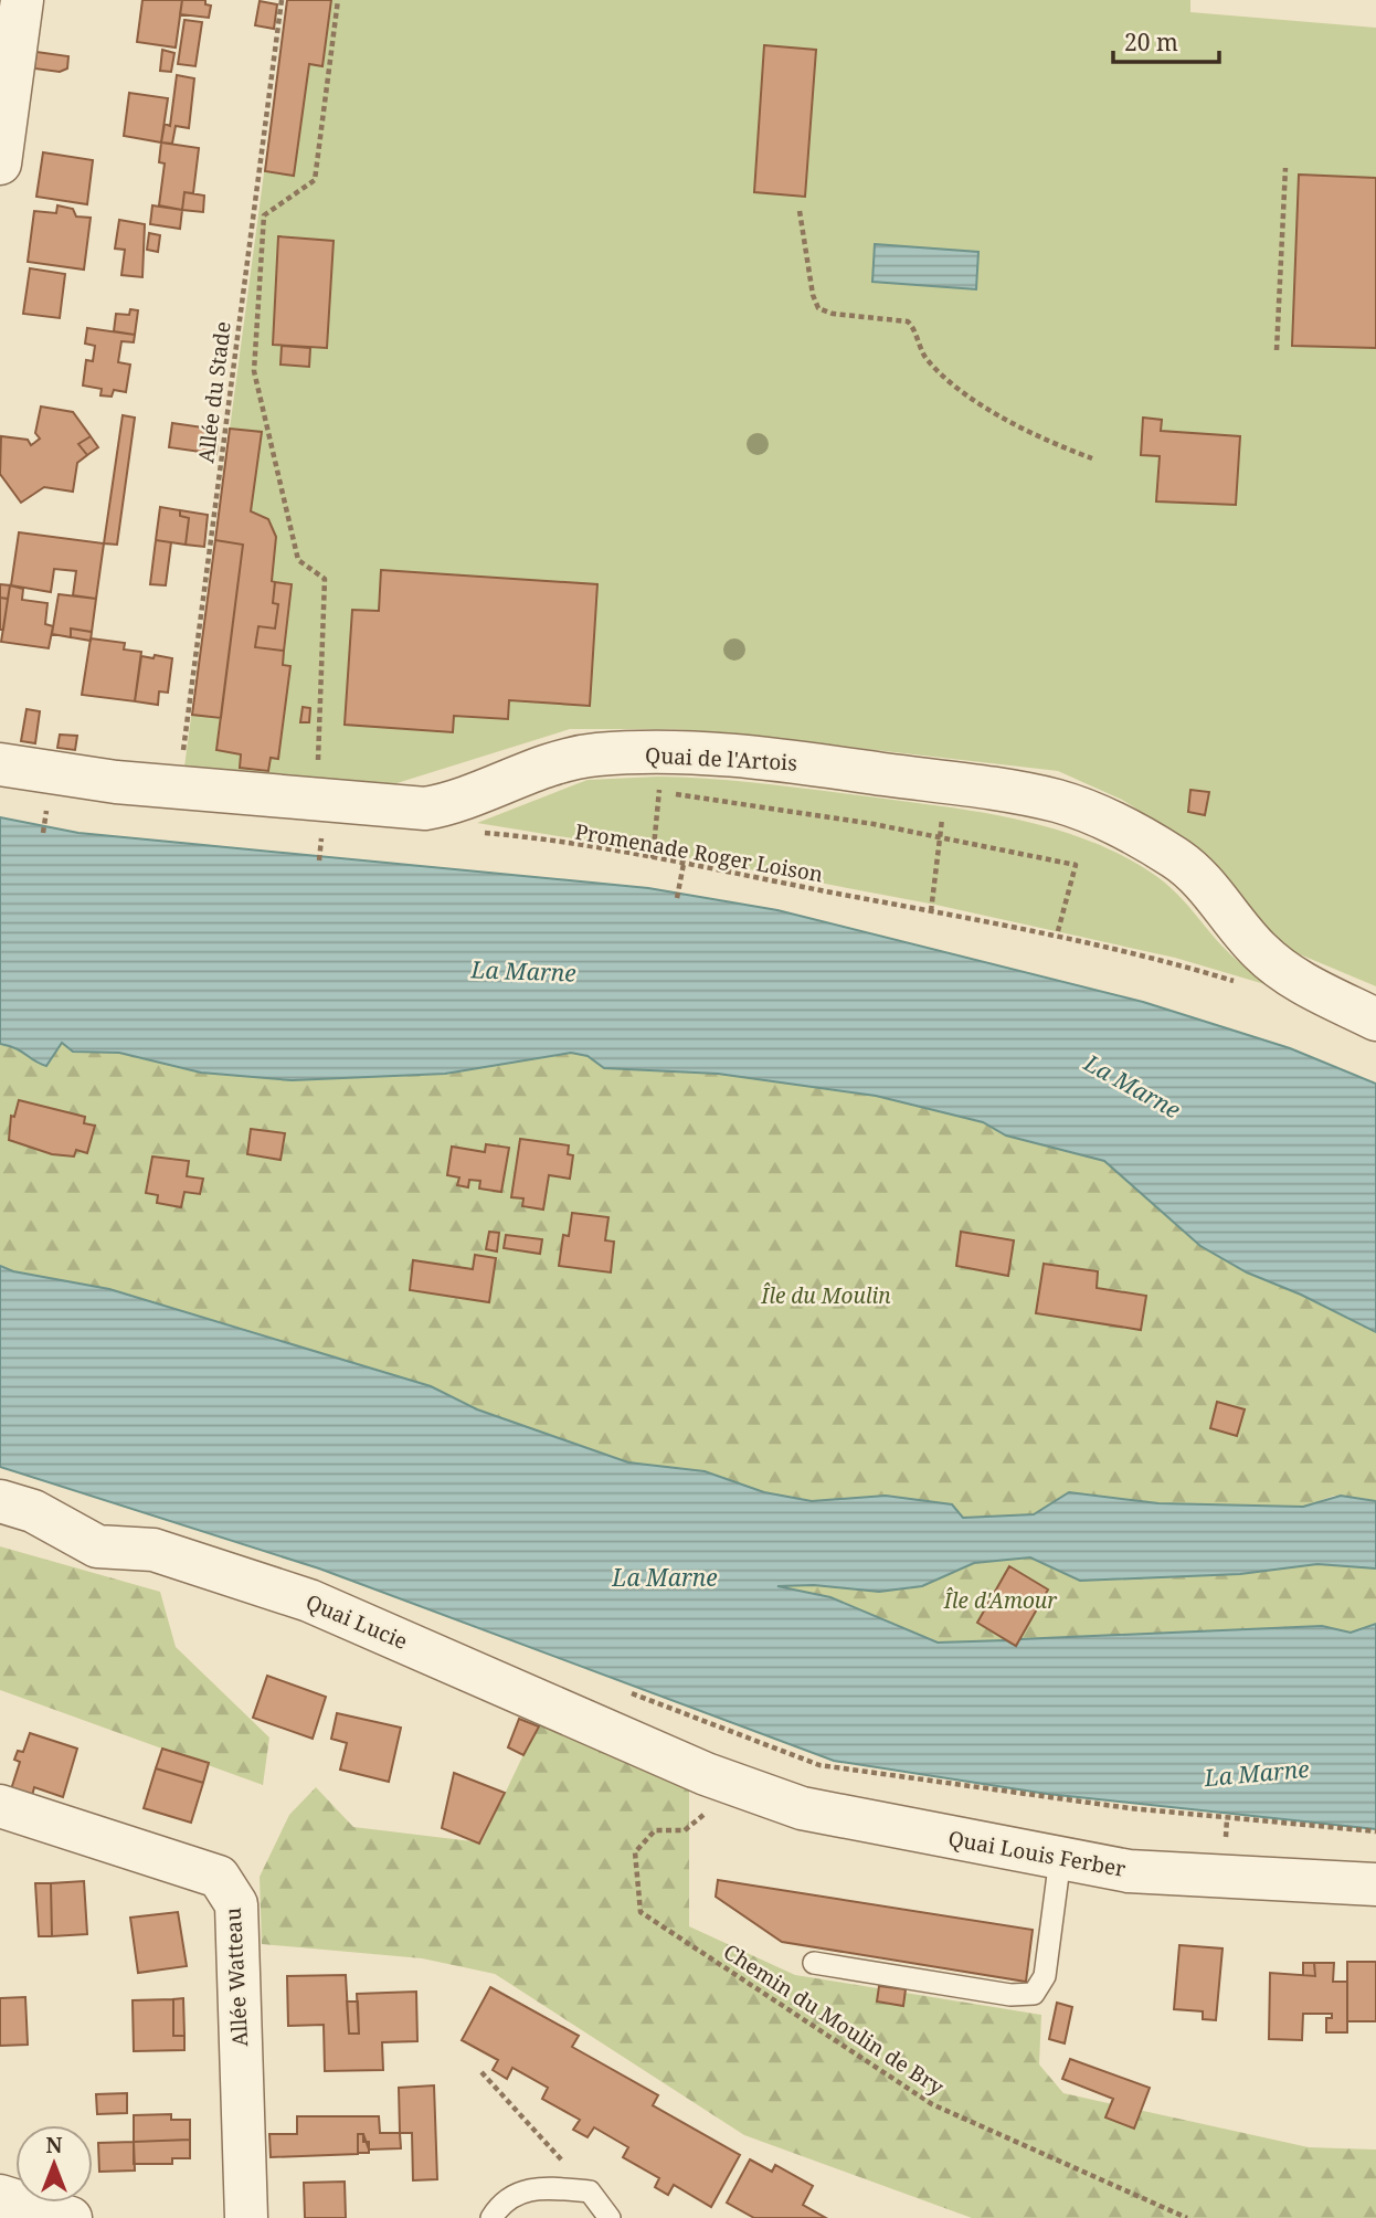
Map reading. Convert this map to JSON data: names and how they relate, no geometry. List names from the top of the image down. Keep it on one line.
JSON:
{"streets":{"street":["Quai de l'Artois","Quai Lucie","Quai Louis Ferber","Allée Watteau"],"path":["Allée du Stade","Promenade Roger Loison","Chemin du Moulin de Bry"]},"crossings":[["Allée du Stade","Quai de l'Artois"],["Quai Lucie","Quai Louis Ferber"],["Quai Lucie","Chemin du Moulin de Bry"],["Quai Louis Ferber","Chemin du Moulin de Bry"]],"water":["La Marne"],"parks":["Île du Moulin","Île d'Amour"],"scale_bar":"20 m","north":"top"}
